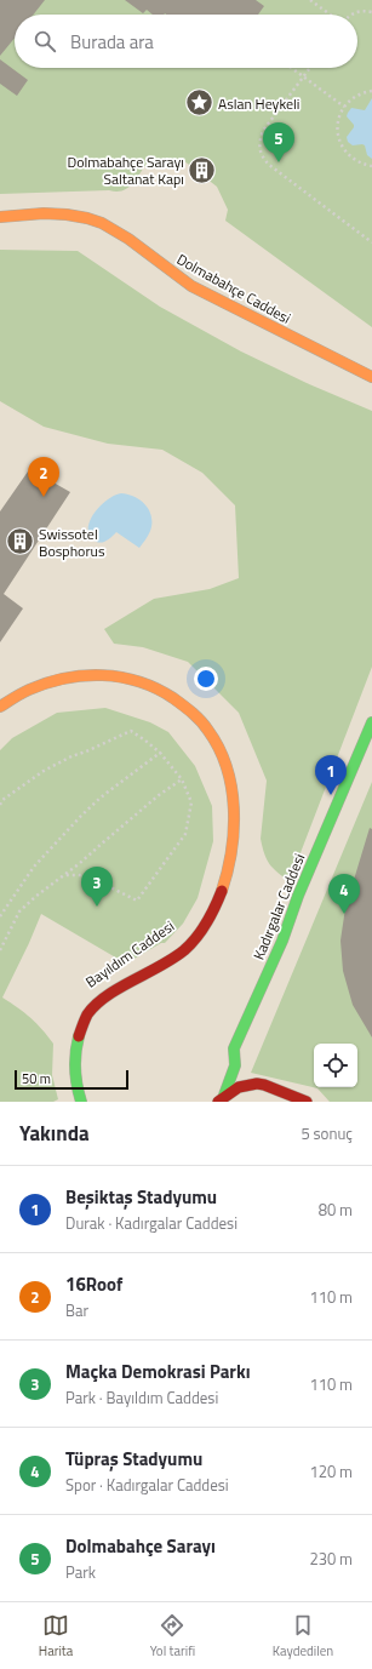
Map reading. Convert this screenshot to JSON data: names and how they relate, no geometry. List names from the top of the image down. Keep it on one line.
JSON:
{"streets":{"main road":["Dolmabahçe Caddesi","Kadırgalar Caddesi","Bayıldım Caddesi"]},"places":{"place":["Aslan Heykeli"],"building":["Dolmabahçe Sarayı Saltanat Kapı","Swissotel Bosphorus"]},"scale_bar":"50 m","page":{"search":"Burada ara","pins":["5","2","1","3","4"],"scale":"50 m","heading":["Yakında","5 sonuç"],"list":[{"mark":"1","name":"Beşiktaş Stadyumu","note":"Durak · Kadırgalar Caddesi","value":"80 m"},{"mark":"2","name":"16Roof","note":"Bar","value":"110 m"},{"mark":"3","name":"Maçka Demokrasi Parkı","note":"Park · Bayıldım Caddesi","value":"110 m"},{"mark":"4","name":"Tüpraş Stadyumu","note":"Spor · Kadırgalar Caddesi","value":"120 m"},{"mark":"5","name":"Dolmabahçe Sarayı","note":"Park","value":"230 m"}],"nav":["Harita","Yol tarifi","Kaydedilen"]}}
